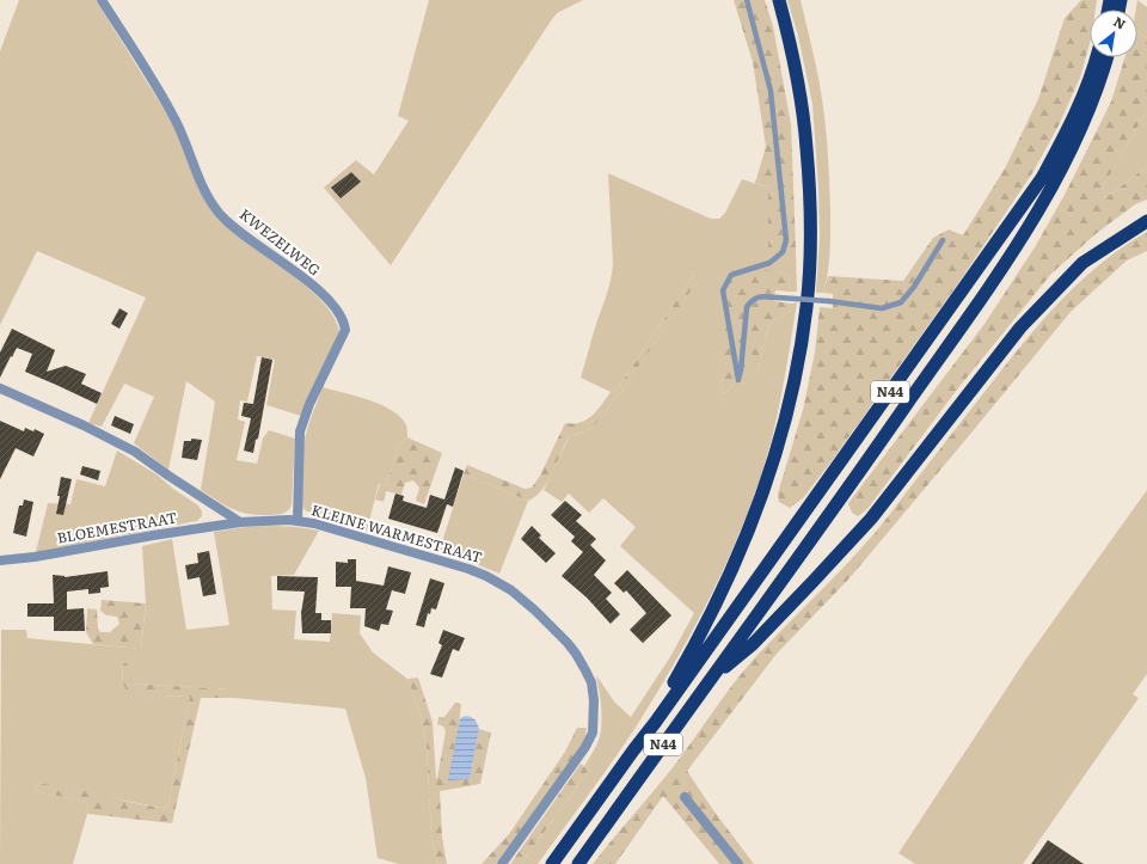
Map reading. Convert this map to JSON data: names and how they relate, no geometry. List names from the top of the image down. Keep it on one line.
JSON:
{"streets":{"highway":["N44"],"street":["KWEZELWEG","BLOEMESTRAAT","KLEINE WARMESTRAAT"]},"crossings":[["KWEZELWEG","KLEINE WARMESTRAAT"],["BLOEMESTRAAT","KLEINE WARMESTRAAT"]],"north":"top right"}
